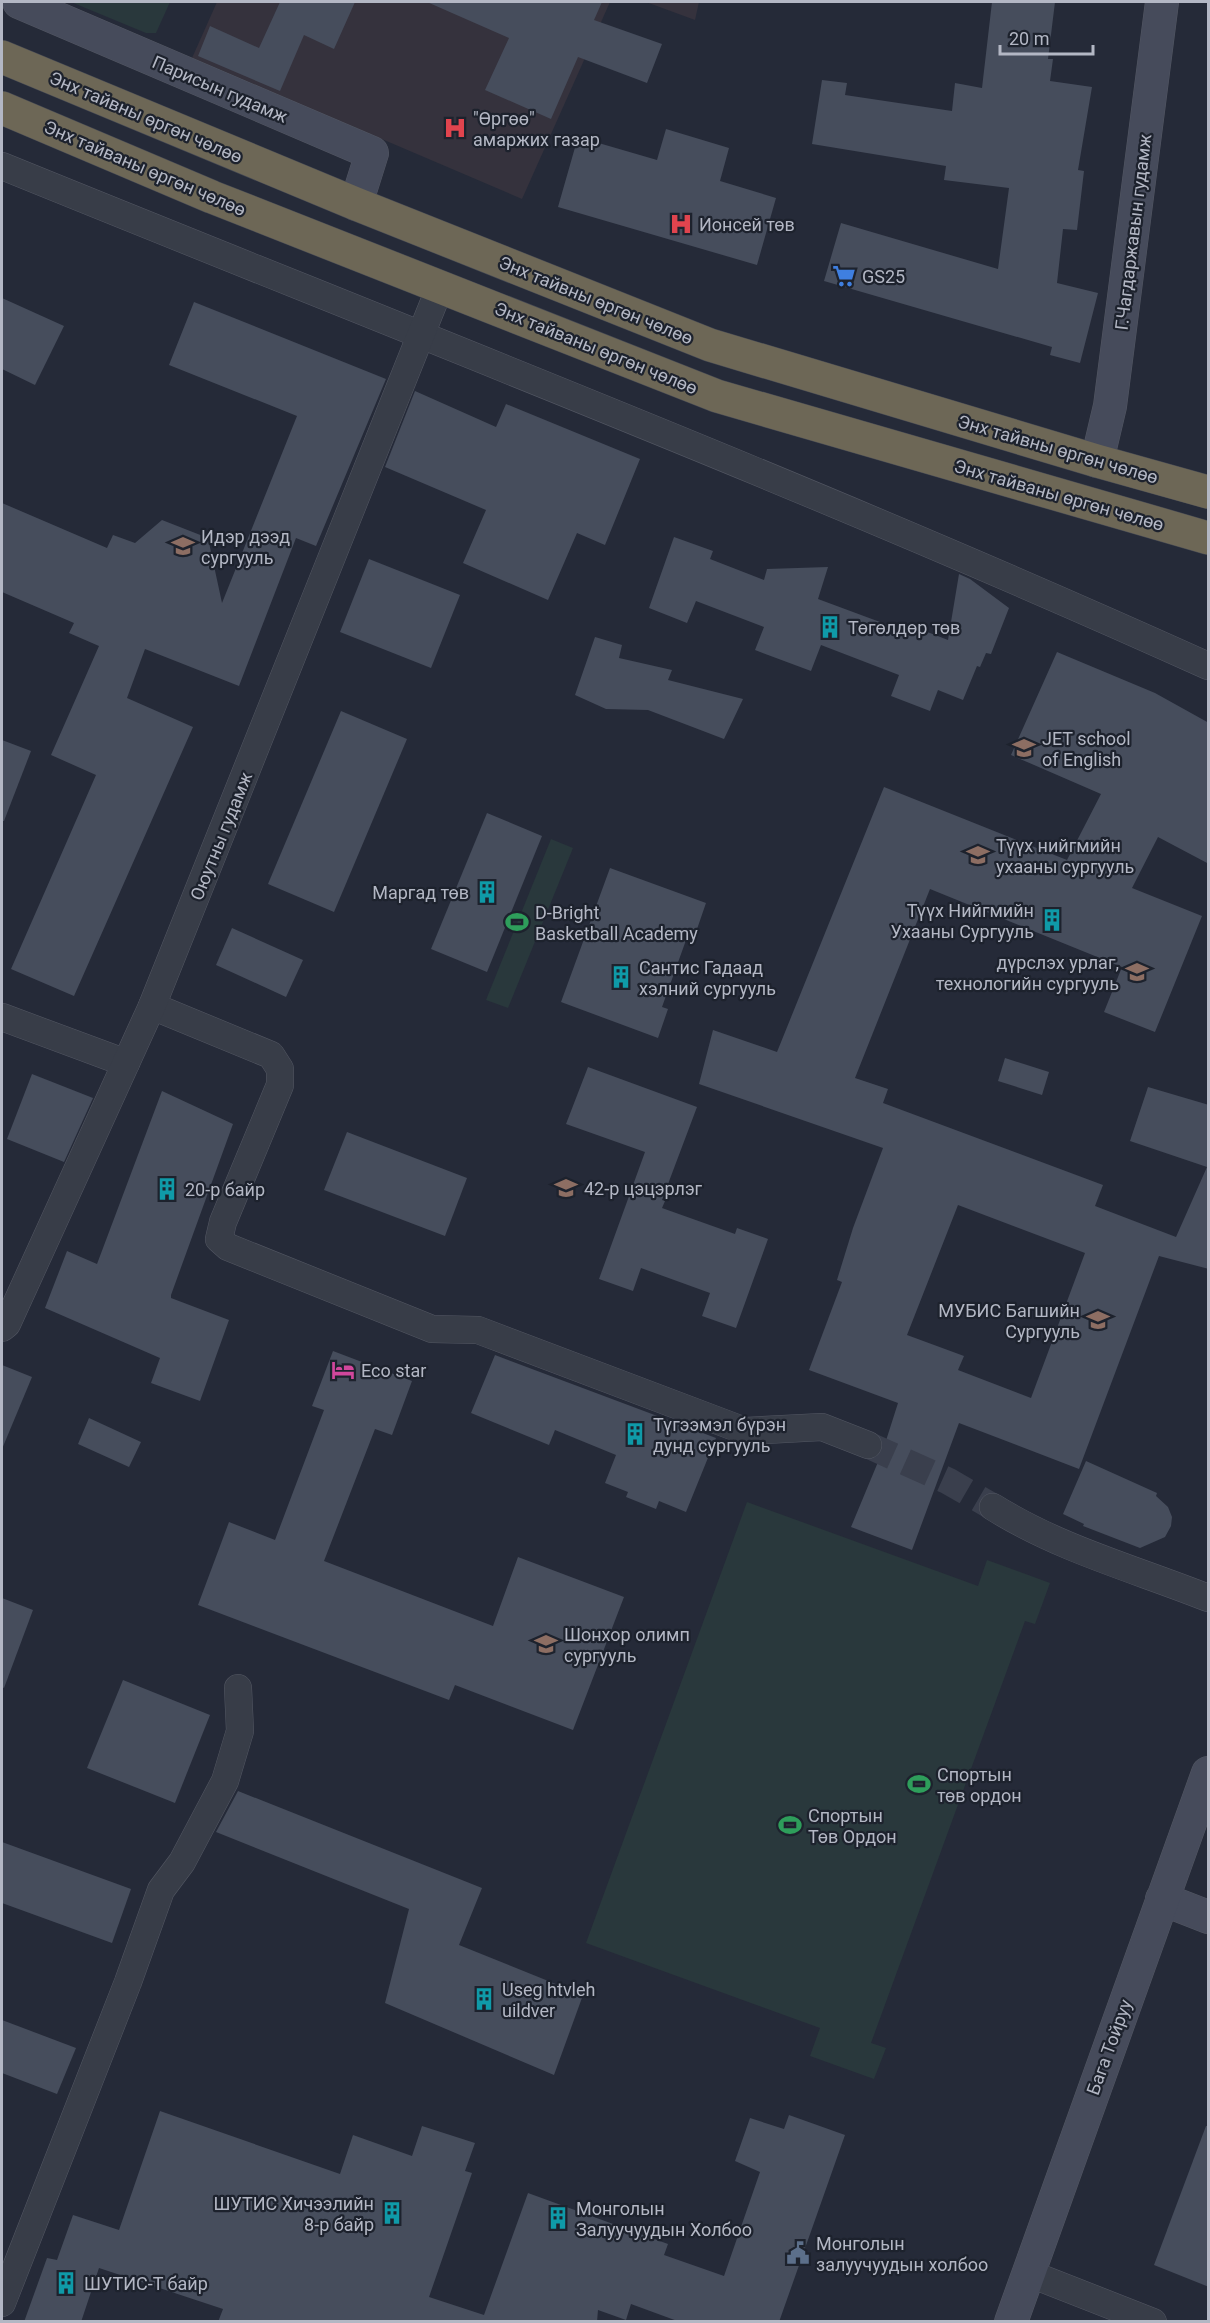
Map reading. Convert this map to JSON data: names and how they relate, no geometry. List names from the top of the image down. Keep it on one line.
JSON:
{"streets":{"highway":["Энх тайвны өргөн чөлөө","Энх тайваны өргөн чөлөө"],"street":["Парисын гудамж","Г.Чагдаржавын гудамж","Оюутны гудамж","Бага Тойруу"]},"crossings":[["Парисын гудамж","Энх тайвны өргөн чөлөө"],["Энх тайвны өргөн чөлөө","Г.Чагдаржавын гудамж"],["Энх тайваны өргөн чөлөө","Оюутны гудамж"]],"places":{"hospital":["\"Өргөө\" амаржих газар","Ионсей төв"],"supermarket":["GS25"],"school or university":["Идэр дээд сургууль","JET school of English","Түүх нийгмийн ухааны сургууль","дүрслэх урлаг, технологийн сургууль","42-р цэцэрлэг","МУБИС Багшийн Сургууль","Шонхор олимп сургууль"],"building":["Төгөлдөр төв","Маргад төв","Түүх Нийгмийн Ухааны Сургууль","Сантис Гадаад хэлний сургууль","20-p байр","Түгээмэл бүрэн дунд сургууль","Useg htvleh uildver","ШУТИС Хичээлийн 8-р байр","Монголын Залуучуудын Холбоо","ШУТИС-Т байр"],"sports":["D-Bright Basketball Academy","Спортын төв ордон","Спортын Төв Ордон"],"hotel":["Eco star"],"public building":["Монголын залуучуудын холбоо"]},"scale_bar":"20 m"}
